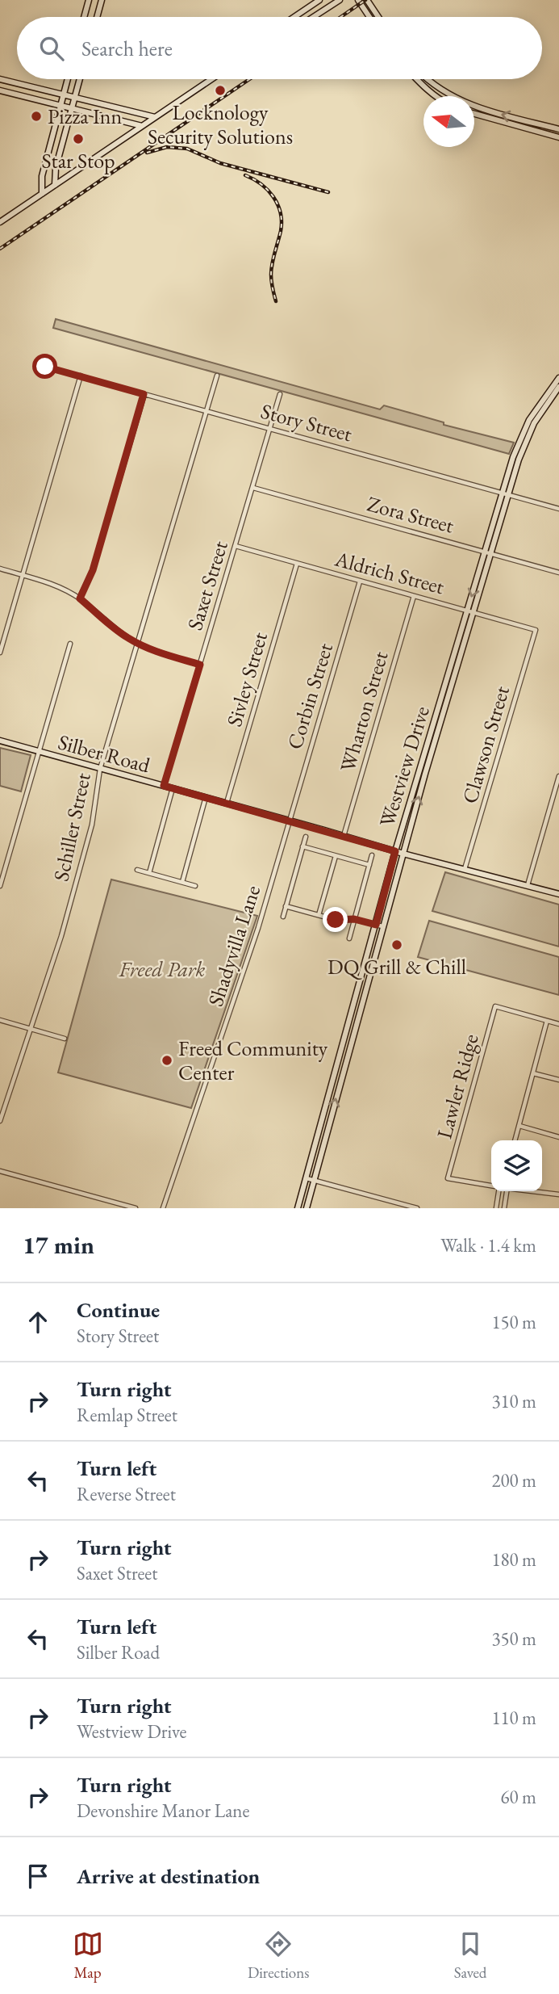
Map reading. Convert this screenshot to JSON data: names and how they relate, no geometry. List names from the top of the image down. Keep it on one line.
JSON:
{"streets":{"main road":["Silber Road","Westview Drive"],"street":["Story Street","Zora Street","Aldrich Street","Saxet Street","Sivley Street","Corbin Street","Wharton Street","Clawson Street","Schiller Street","Shadyvilla Lane","Lawler Ridge"]},"crossings":[["Story Street","Saxet Street"],["Story Street","Westview Drive"],["Story Street","Schiller Street"],["Zora Street","Saxet Street"],["Zora Street","Westview Drive"],["Aldrich Street","Saxet Street"],["Aldrich Street","Sivley Street"],["Aldrich Street","Corbin Street"],["Aldrich Street","Wharton Street"],["Aldrich Street","Clawson Street"],["Aldrich Street","Westview Drive"],["Saxet Street","Silber Road"],["Sivley Street","Silber Road"],["Corbin Street","Silber Road"],["Corbin Street","Shadyvilla Lane"],["Wharton Street","Silber Road"],["Clawson Street","Silber Road"],["Silber Road","Westview Drive"],["Silber Road","Schiller Street"],["Silber Road","Shadyvilla Lane"]],"parks":["Freed Park"],"places":["Locknology Security Solutions","Pizza Inn","Star Stop","DQ Grill & Chill","Freed Community Center"],"north":"left","page":{"search":"Search here","heading":["17 min","Walk · 1.4 km"],"list":[["Continue","Story Street","150 m"],["Turn right","Remlap Street","310 m"],["Turn left","Reverse Street","200 m"],["Turn right","Saxet Street","180 m"],["Turn left","Silber Road","350 m"],["Turn right","Westview Drive","110 m"],["Turn right","Devonshire Manor Lane","60 m"],"Arrive at destination"],"nav":["Map","Directions","Saved"]}}
